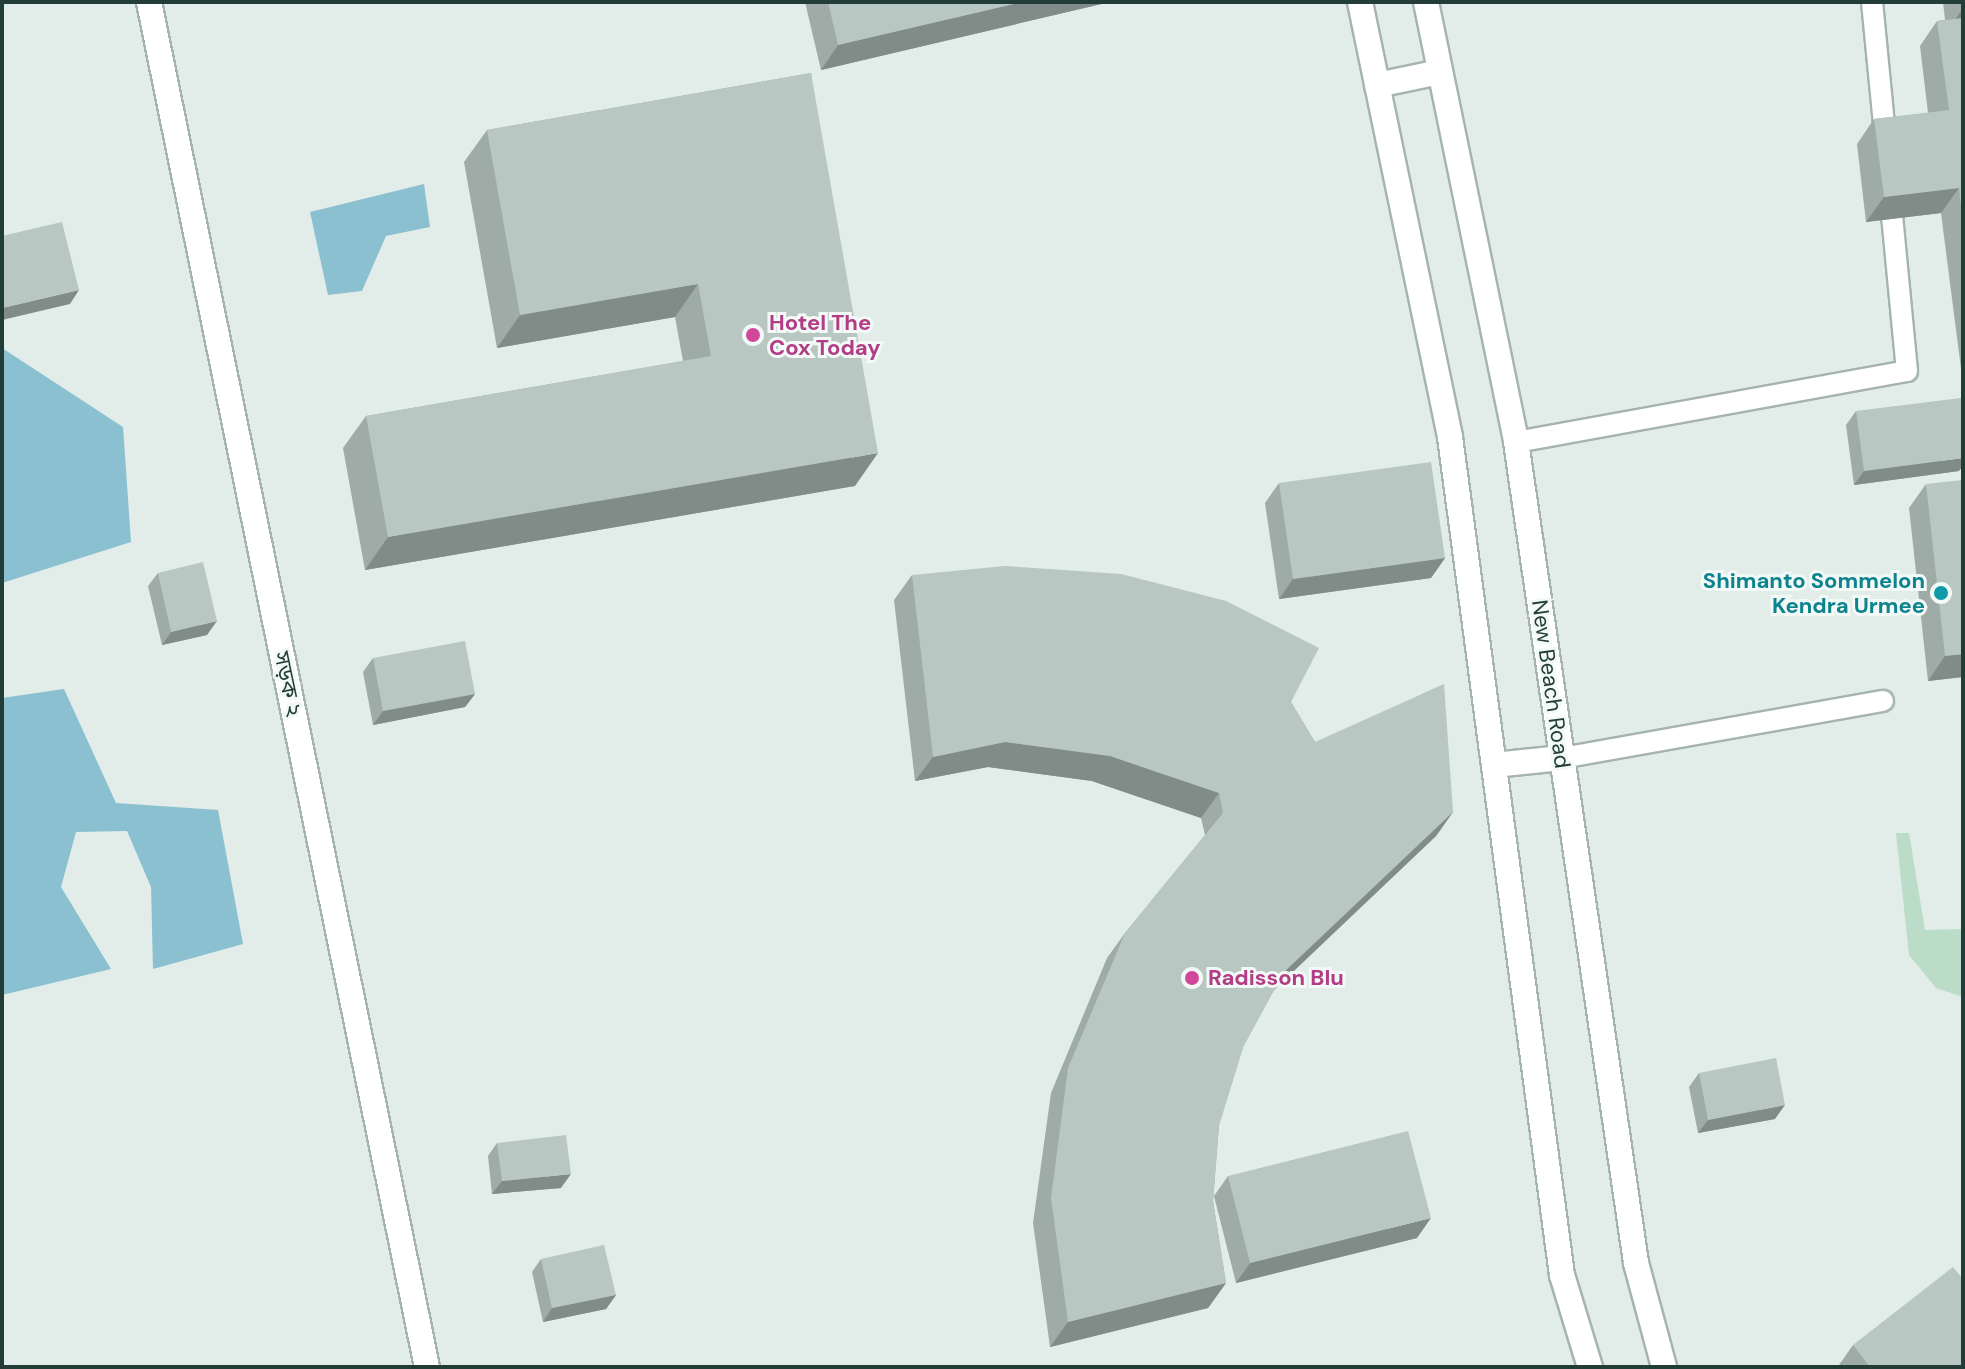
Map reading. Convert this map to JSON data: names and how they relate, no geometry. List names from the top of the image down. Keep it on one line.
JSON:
{"streets":{"street":["সড়ক ২","New Beach Road"]},"places":["Hotel The Cox Today","Shimanto Sommelon Kendra Urmee","Radisson Blu"]}
